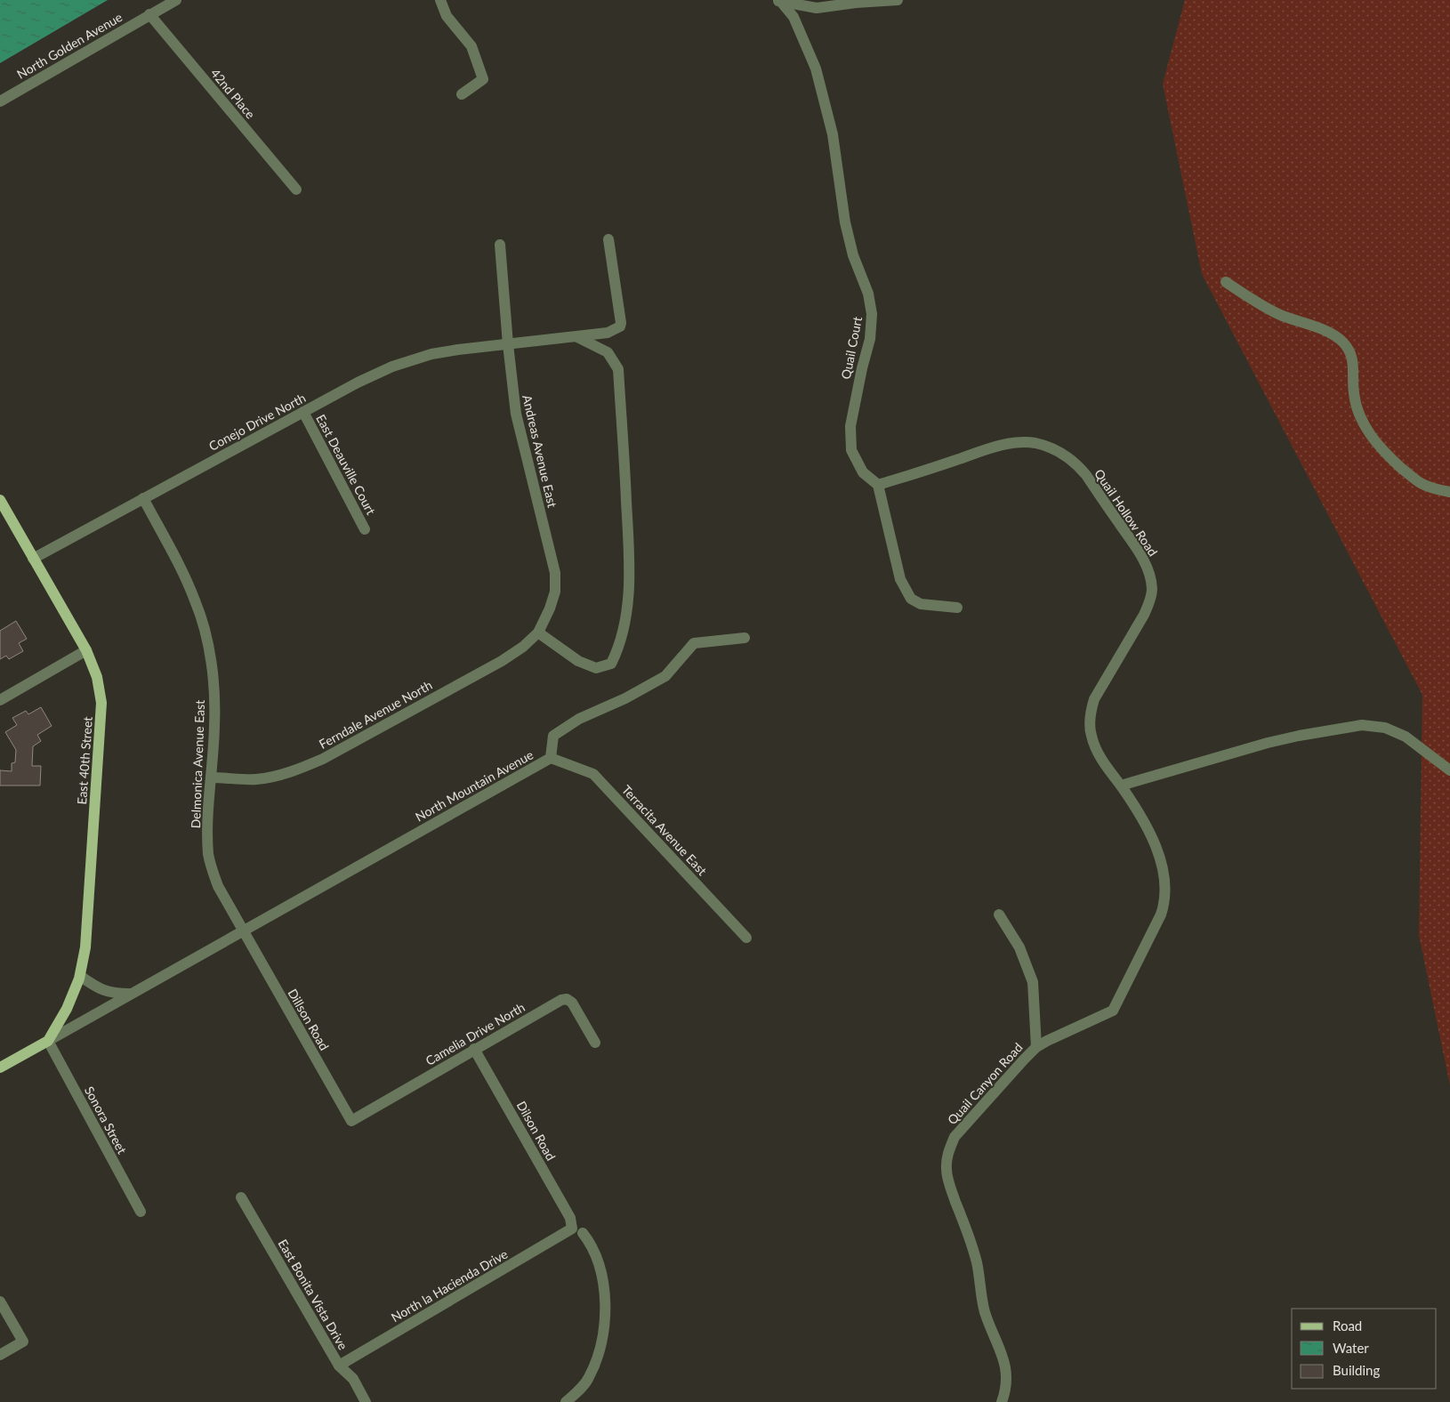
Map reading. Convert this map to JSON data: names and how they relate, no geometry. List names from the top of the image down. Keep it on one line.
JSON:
{"streets":{"main road":["East 40th Street"],"street":["North Golden Avenue","42nd Place","Quail Court","Conejo Drive North","Andreas Avenue East","East Deauville Court","Quail Hollow Road","Ferndale Avenue North","Delmonica Avenue East","North Mountain Avenue","Terracita Avenue East","Dillson Road","Camelia Drive North","Quail Canyon Road","Sonora Street","Dilson Road","North la Hacienda Drive","East Bonita Vista Drive"]},"crossings":[["North Golden Avenue","42nd Place"],["Quail Court","Quail Hollow Road"],["Conejo Drive North","Andreas Avenue East"],["Conejo Drive North","East Deauville Court"],["Conejo Drive North","East 40th Street"],["Conejo Drive North","Delmonica Avenue East"],["Andreas Avenue East","Ferndale Avenue North"],["Quail Hollow Road","Quail Canyon Road"],["Ferndale Avenue North","Delmonica Avenue East"],["East 40th Street","North Mountain Avenue"],["East 40th Street","Sonora Street"],["Delmonica Avenue East","North Mountain Avenue"],["Delmonica Avenue East","Dillson Road"],["North Mountain Avenue","Terracita Avenue East"],["North Mountain Avenue","Dillson Road"],["North Mountain Avenue","Sonora Street"],["Dillson Road","Camelia Drive North"],["Camelia Drive North","Dilson Road"],["Dilson Road","North la Hacienda Drive"],["North la Hacienda Drive","East Bonita Vista Drive"]],"legend":["Road","Water","Building"]}
